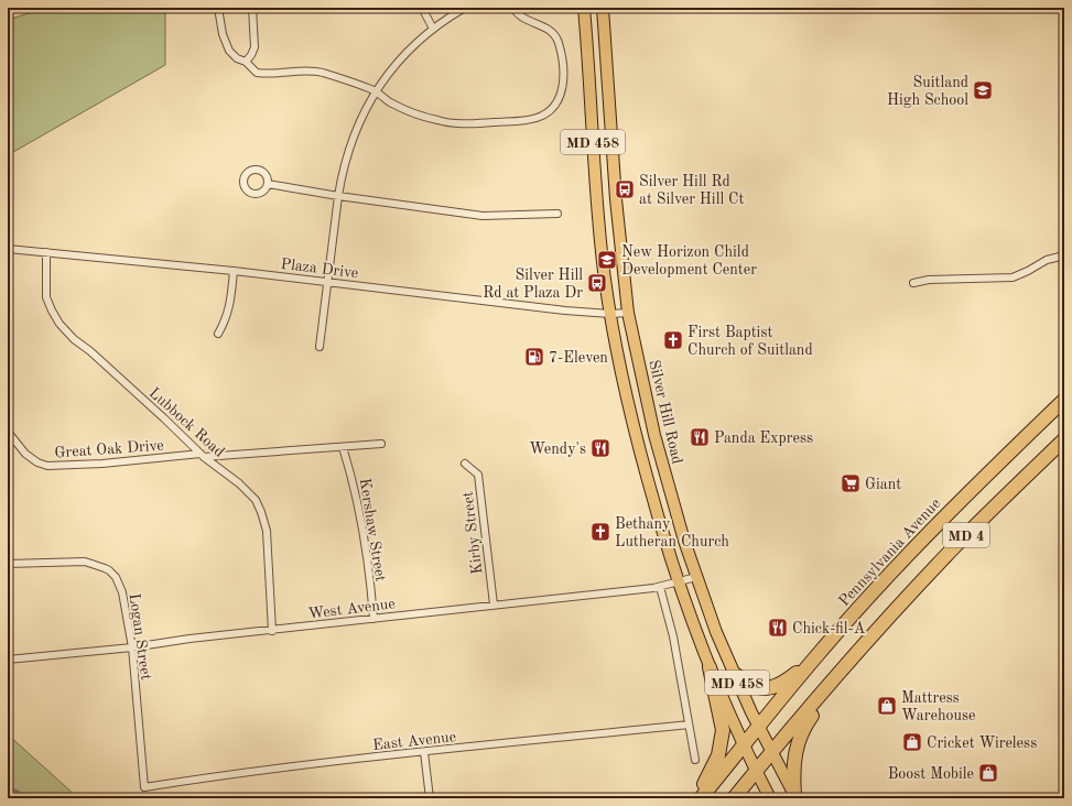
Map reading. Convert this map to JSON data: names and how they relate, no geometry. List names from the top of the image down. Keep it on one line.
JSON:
{"streets":{"highway":["MD 4","Pennsylvania Avenue"],"main road":["MD 458","Silver Hill Road"],"street":["Plaza Drive","Lubbock Road","Great Oak Drive","Kershaw Street","Kirby Street","West Avenue","Logan Street","East Avenue"]},"crossings":[["MD 458","Plaza Drive"],["MD 458","MD 4"],["MD 458","Pennsylvania Avenue"],["MD 458","West Avenue"],["Plaza Drive","Silver Hill Road"],["Plaza Drive","Lubbock Road"],["Silver Hill Road","MD 4"],["Silver Hill Road","Pennsylvania Avenue"],["Silver Hill Road","West Avenue"],["Lubbock Road","Great Oak Drive"],["Lubbock Road","West Avenue"],["Great Oak Drive","Kershaw Street"],["Kershaw Street","West Avenue"],["Kirby Street","West Avenue"],["West Avenue","Logan Street"],["Logan Street","East Avenue"]],"places":{"school or university":["Suitland High School","New Horizon Child Development Center"],"bus stop":["Silver Hill Rd at Silver Hill Ct","Silver Hill Rd at Plaza Dr"],"church":["First Baptist Church of Suitland","Bethany Lutheran Church"],"fuel station":["7-Eleven"],"restaurant":["Panda Express","Wendy's","Chick-fil-A"],"supermarket":["Giant"],"shop":["Mattress Warehouse","Cricket Wireless","Boost Mobile"]}}
